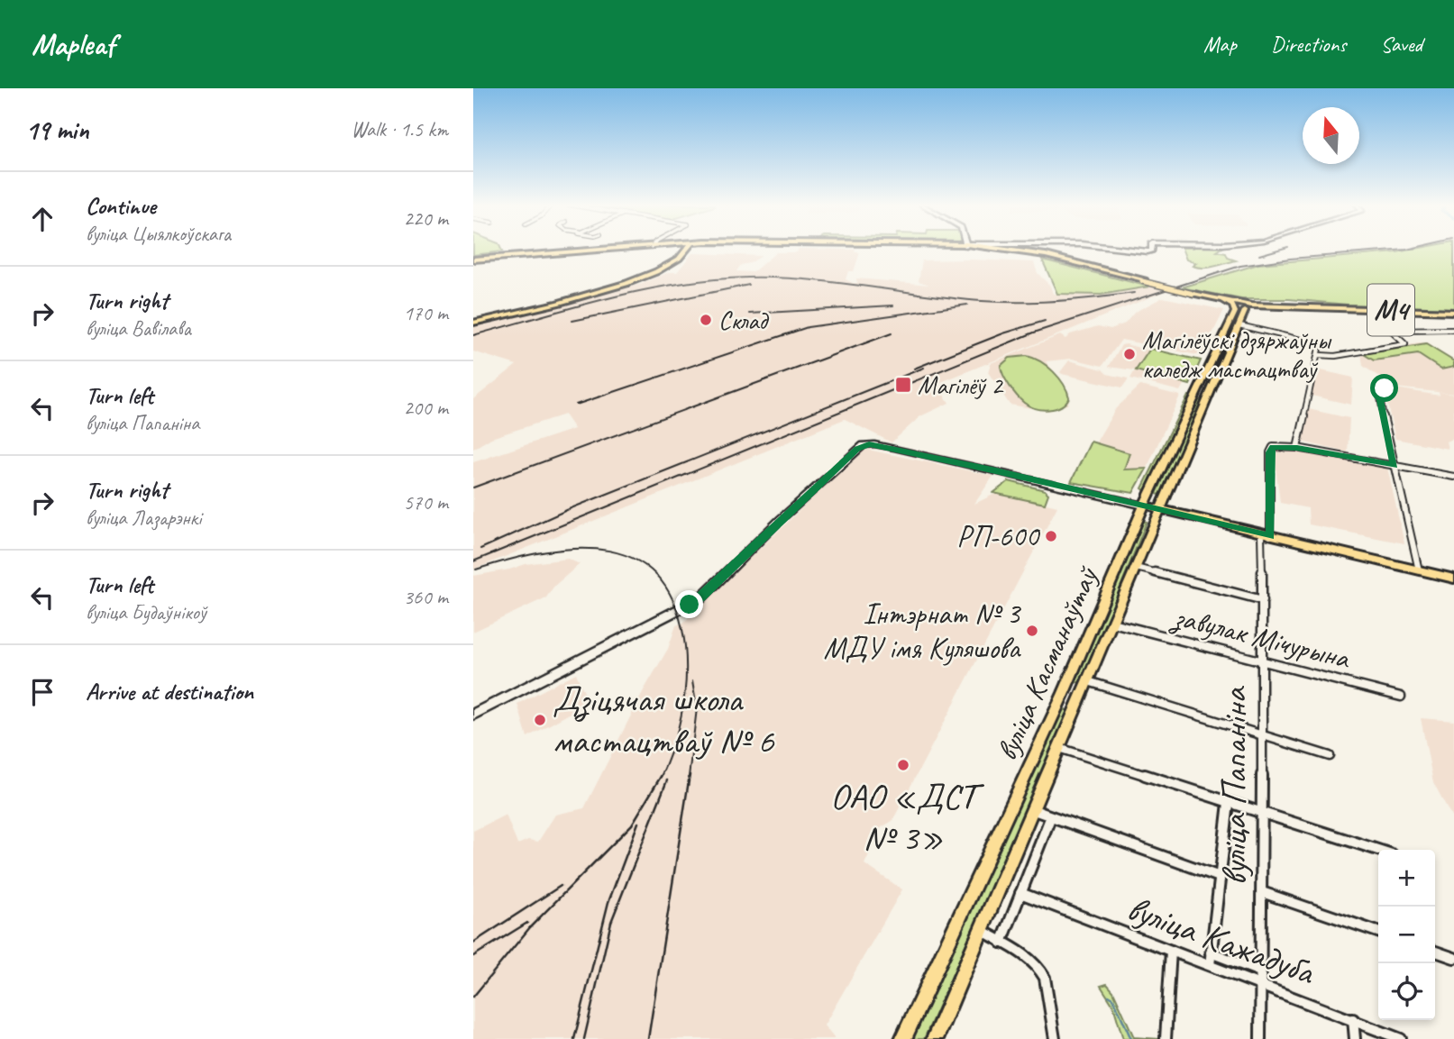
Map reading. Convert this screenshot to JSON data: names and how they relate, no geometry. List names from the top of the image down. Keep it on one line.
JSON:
{"streets":{"main road":["М4","вуліца Касманаўтаў"],"street":["завулак Мічурына","вуліца Папаніна","вуліца Кажадуба"]},"crossings":[["завулак Мічурына","вуліца Касманаўтаў"],["завулак Мічурына","вуліца Папаніна"],["вуліца Папаніна","вуліца Кажадуба"]],"places":{"other":["Склад","Магілёўскі дзяржаўны каледж мастацтваў","РП-600","Інтэрнат № 3 МДУ імя Куляшова","Дзіцячая школа мастацтваў № 6","ОАО «ДСТ № 3»"],"transit":["Магілёў 2"]},"north":"top","page":{"header":"Mapleaf","nav":["Map","Directions","Saved"],"heading":["19 min","Walk · 1.5 km"],"list":[["Continue","вуліца Цыялкоўскага","220 m"],["Turn right","вуліца Вавілава","170 m"],["Turn left","вуліца Папаніна","200 m"],["Turn right","вуліца Лазарэнкі","570 m"],["Turn left","вуліца Будаўнікоў","360 m"],"Arrive at destination"],"map_buttons":["+","−"]}}
